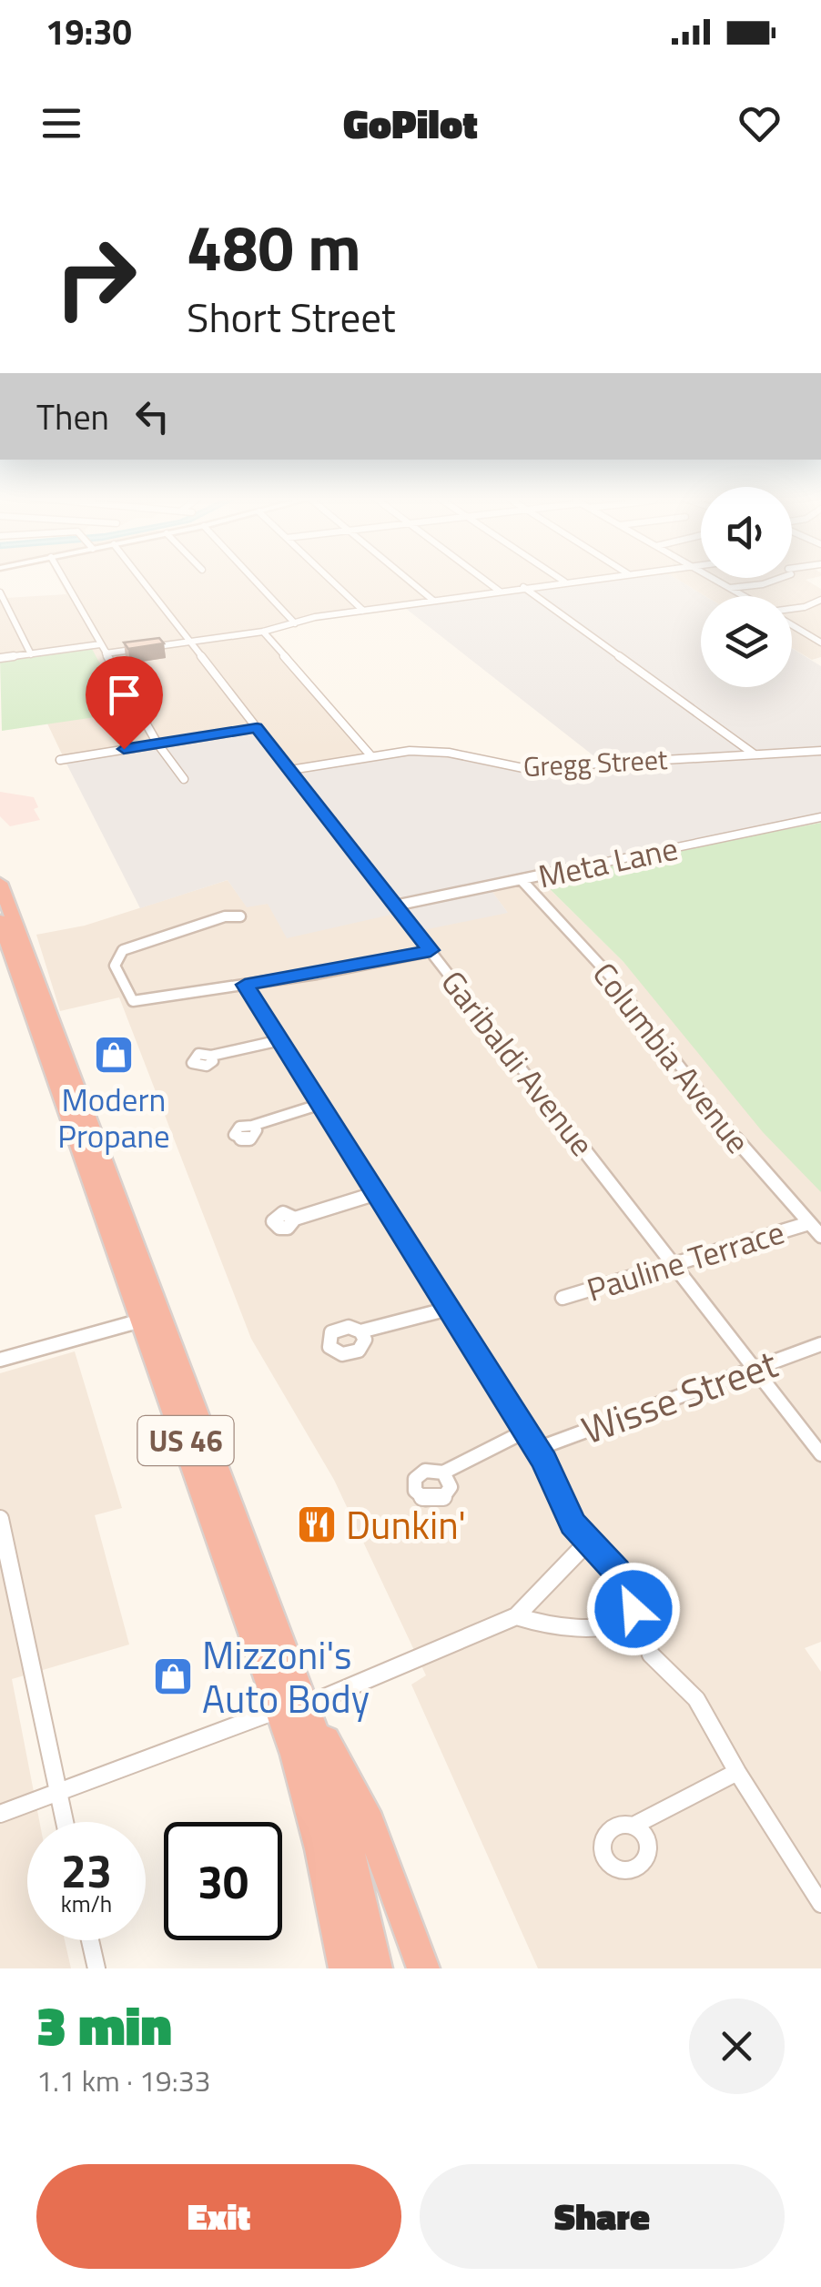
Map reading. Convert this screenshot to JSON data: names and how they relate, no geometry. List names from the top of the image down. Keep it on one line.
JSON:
{"streets":{"highway":["US 46"],"street":["Gregg Street","Meta Lane","Columbia Avenue","Garibaldi Avenue","Pauline Terrace","Wisse Street"]},"crossings":[["Gregg Street","Garibaldi Avenue"],["Meta Lane","Columbia Avenue"],["Meta Lane","Garibaldi Avenue"],["Columbia Avenue","Pauline Terrace"],["Garibaldi Avenue","Pauline Terrace"],["Garibaldi Avenue","Wisse Street"]],"places":{"shop":["Modern Propane","Mizzoni's Auto Body"],"restaurant":["Dunkin'"]},"page":{"status":"19:30","header":"GoPilot","turn":["480 m","Short Street"],"then":"Then","speed":"23 km/h","limit":"30","heading":["3 min","1.1 km · 19:33"],"buttons":["Exit","Share"]}}
